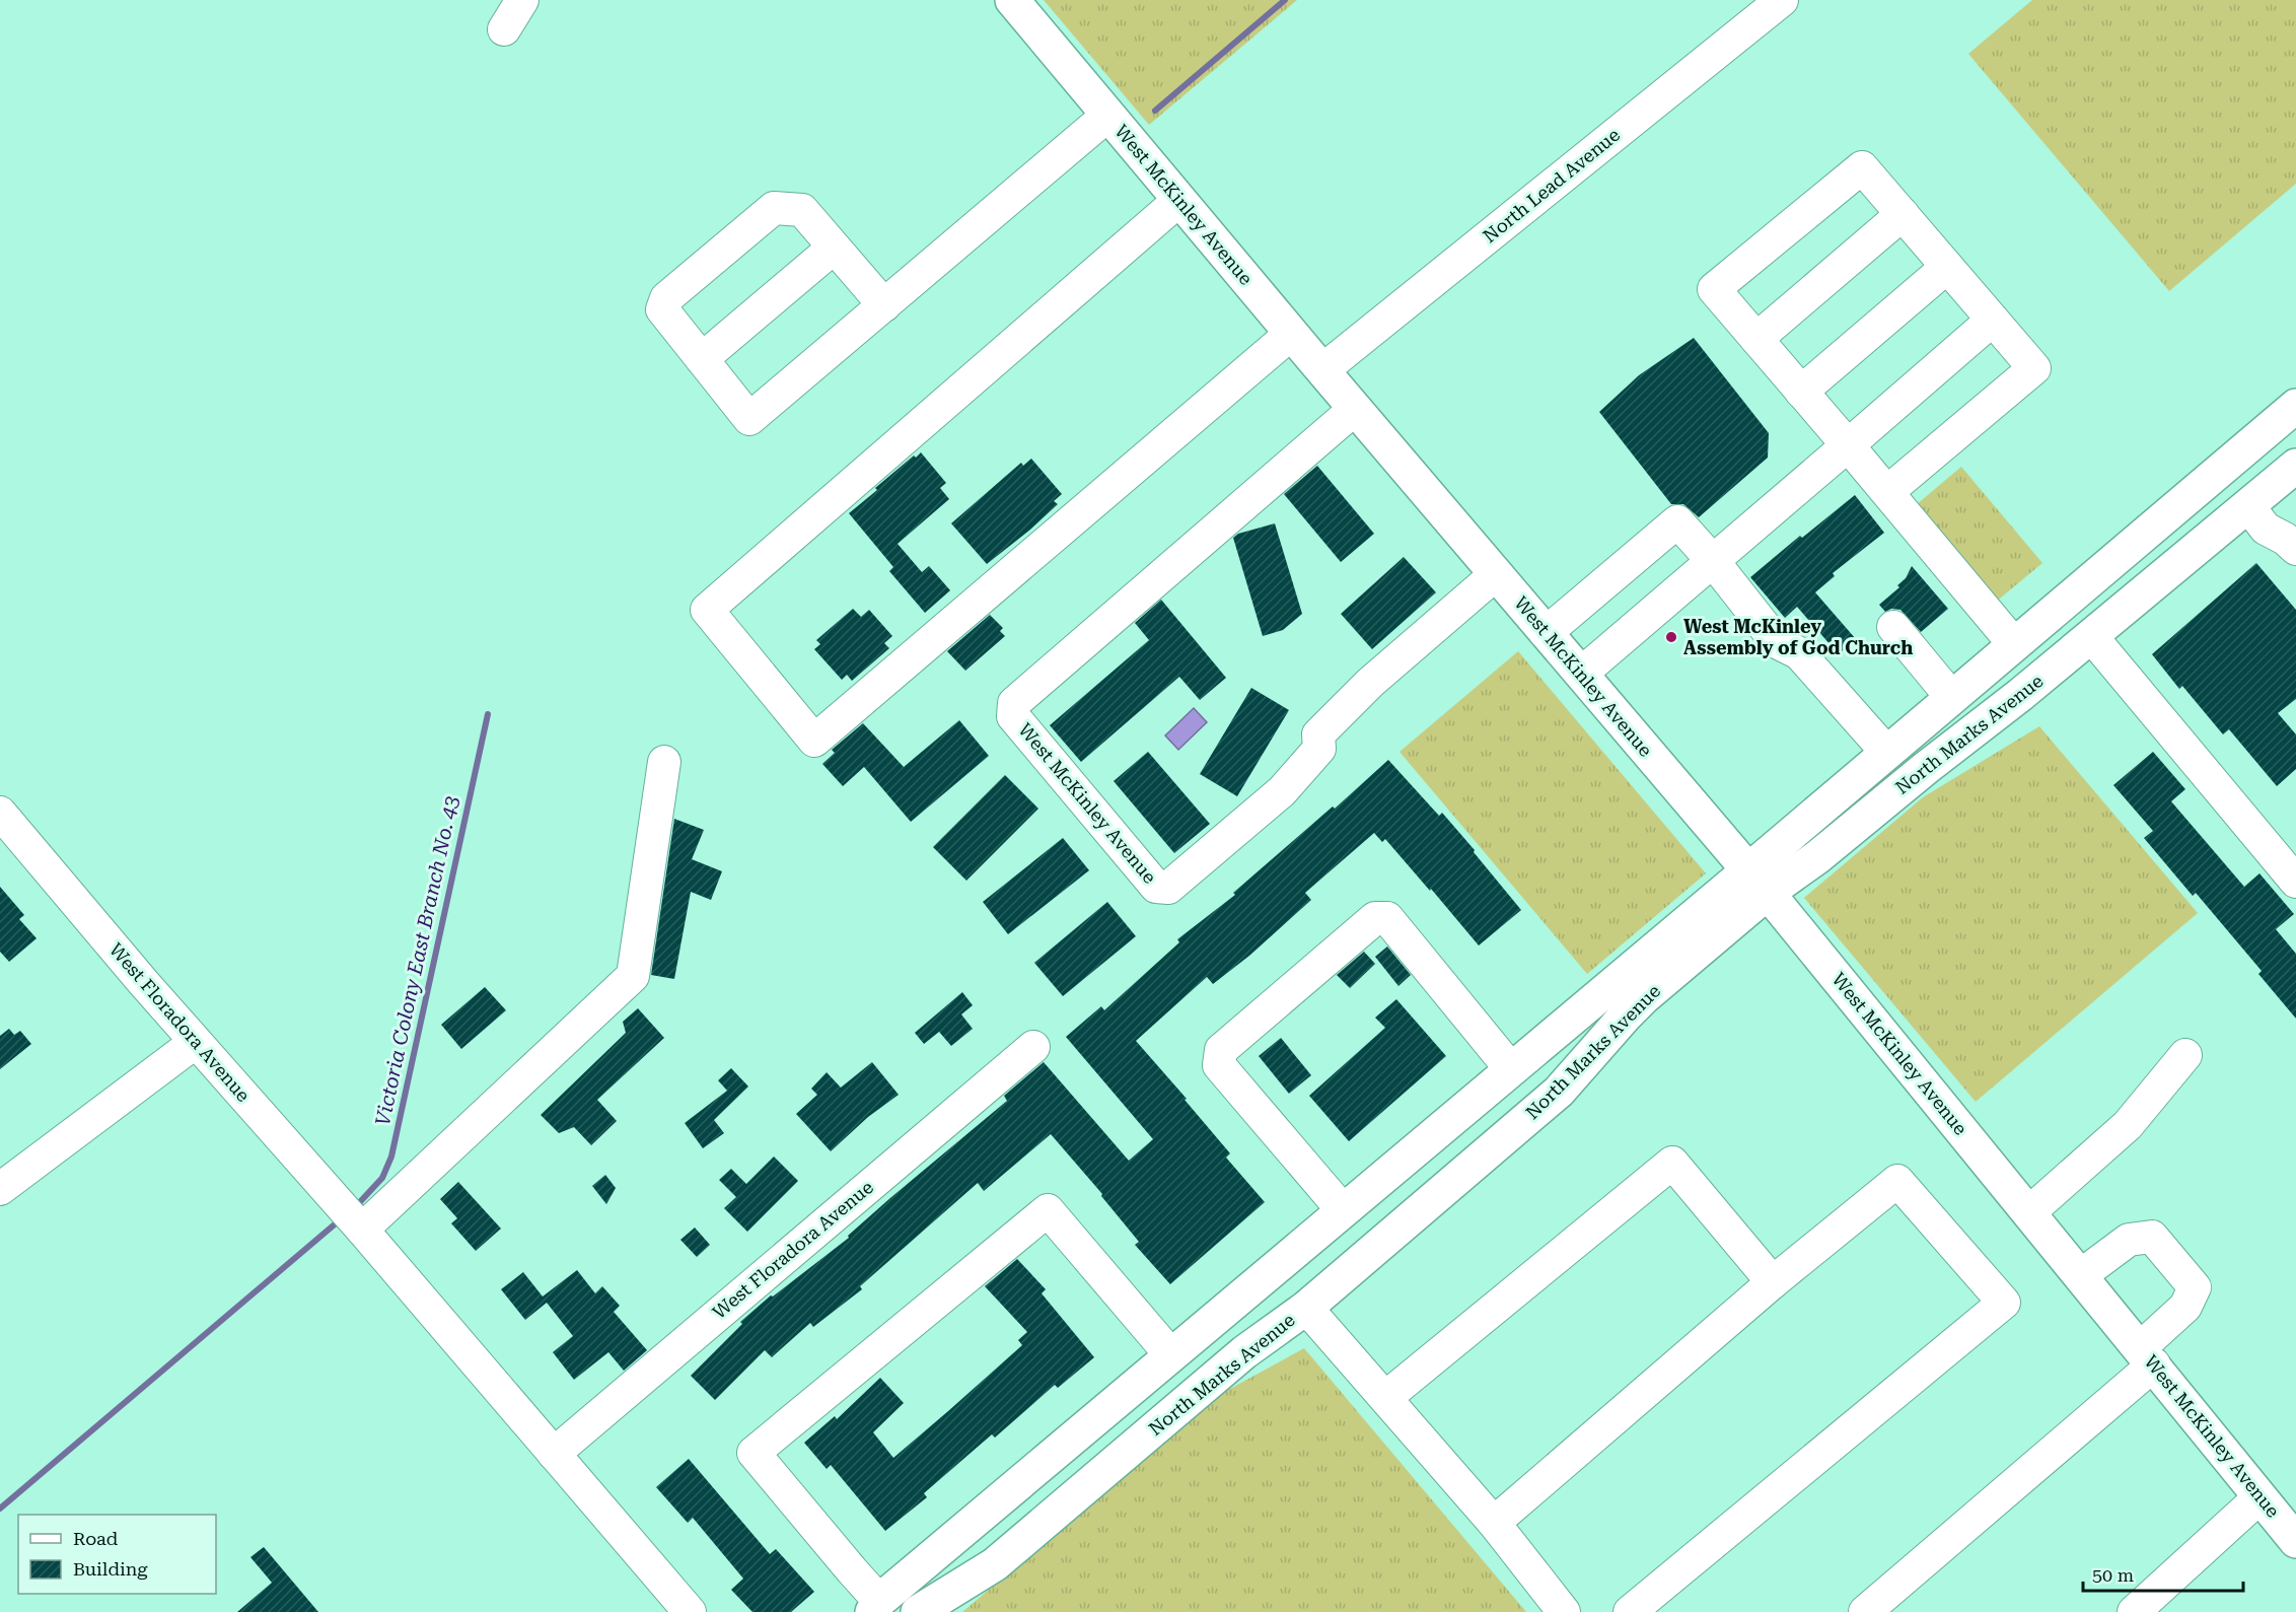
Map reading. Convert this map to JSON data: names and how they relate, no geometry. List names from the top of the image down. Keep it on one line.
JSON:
{"streets":{"main road":["West McKinley Avenue","North Marks Avenue"],"street":["North Lead Avenue","West Floradora Avenue"]},"crossings":[["North Lead Avenue","West McKinley Avenue"],["West McKinley Avenue","North Marks Avenue"]],"water":["Victoria Colony East Branch No. 43"],"places":["West McKinley Assembly of God Church"],"legend":["Road","Building"],"scale_bar":"50 m"}
